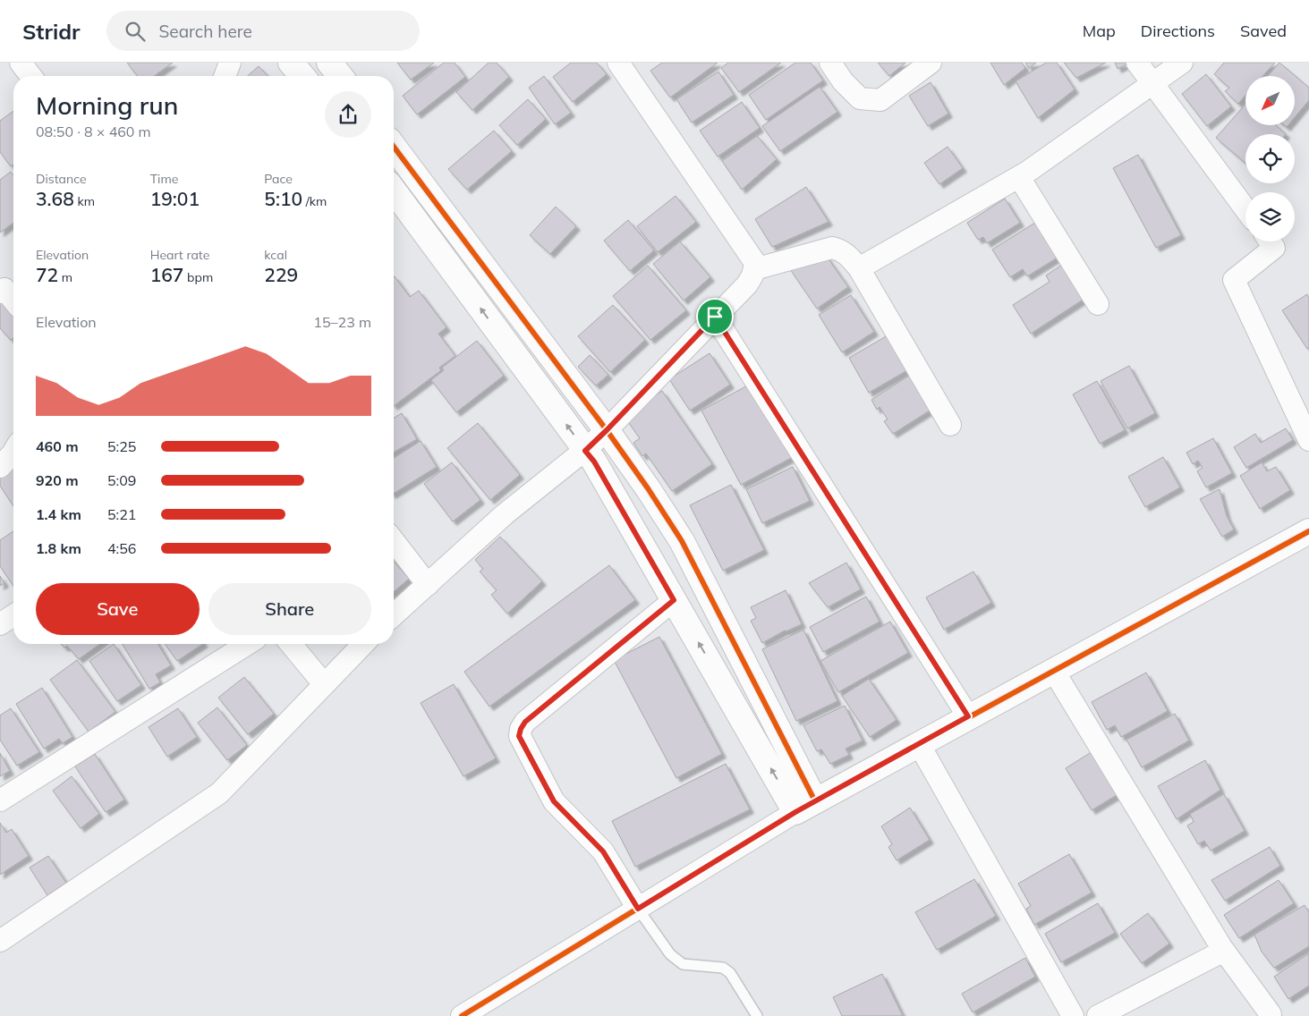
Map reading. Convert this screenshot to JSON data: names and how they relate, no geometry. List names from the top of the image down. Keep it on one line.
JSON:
{"north":"bottom left","page":{"header":"Stridr","search":"Search here","nav":["Map","Directions","Saved"],"heading":["Morning run","08:50 · 8 × 460 m"],"stats":[["Distance","3.68 km"],["Time","19:01"],["Pace","5:10 /km"],["Elevation","72 m"],["Heart rate","167 bpm"],["kcal","229"]],"chart":["Elevation","15–23 m"],"list":[{"name":"460 m","note":"5:25"},{"name":"920 m","note":"5:09"},{"name":"1.4 km","note":"5:21"},{"name":"1.8 km","note":"4:56"}],"buttons":["Save","Share"]}}
